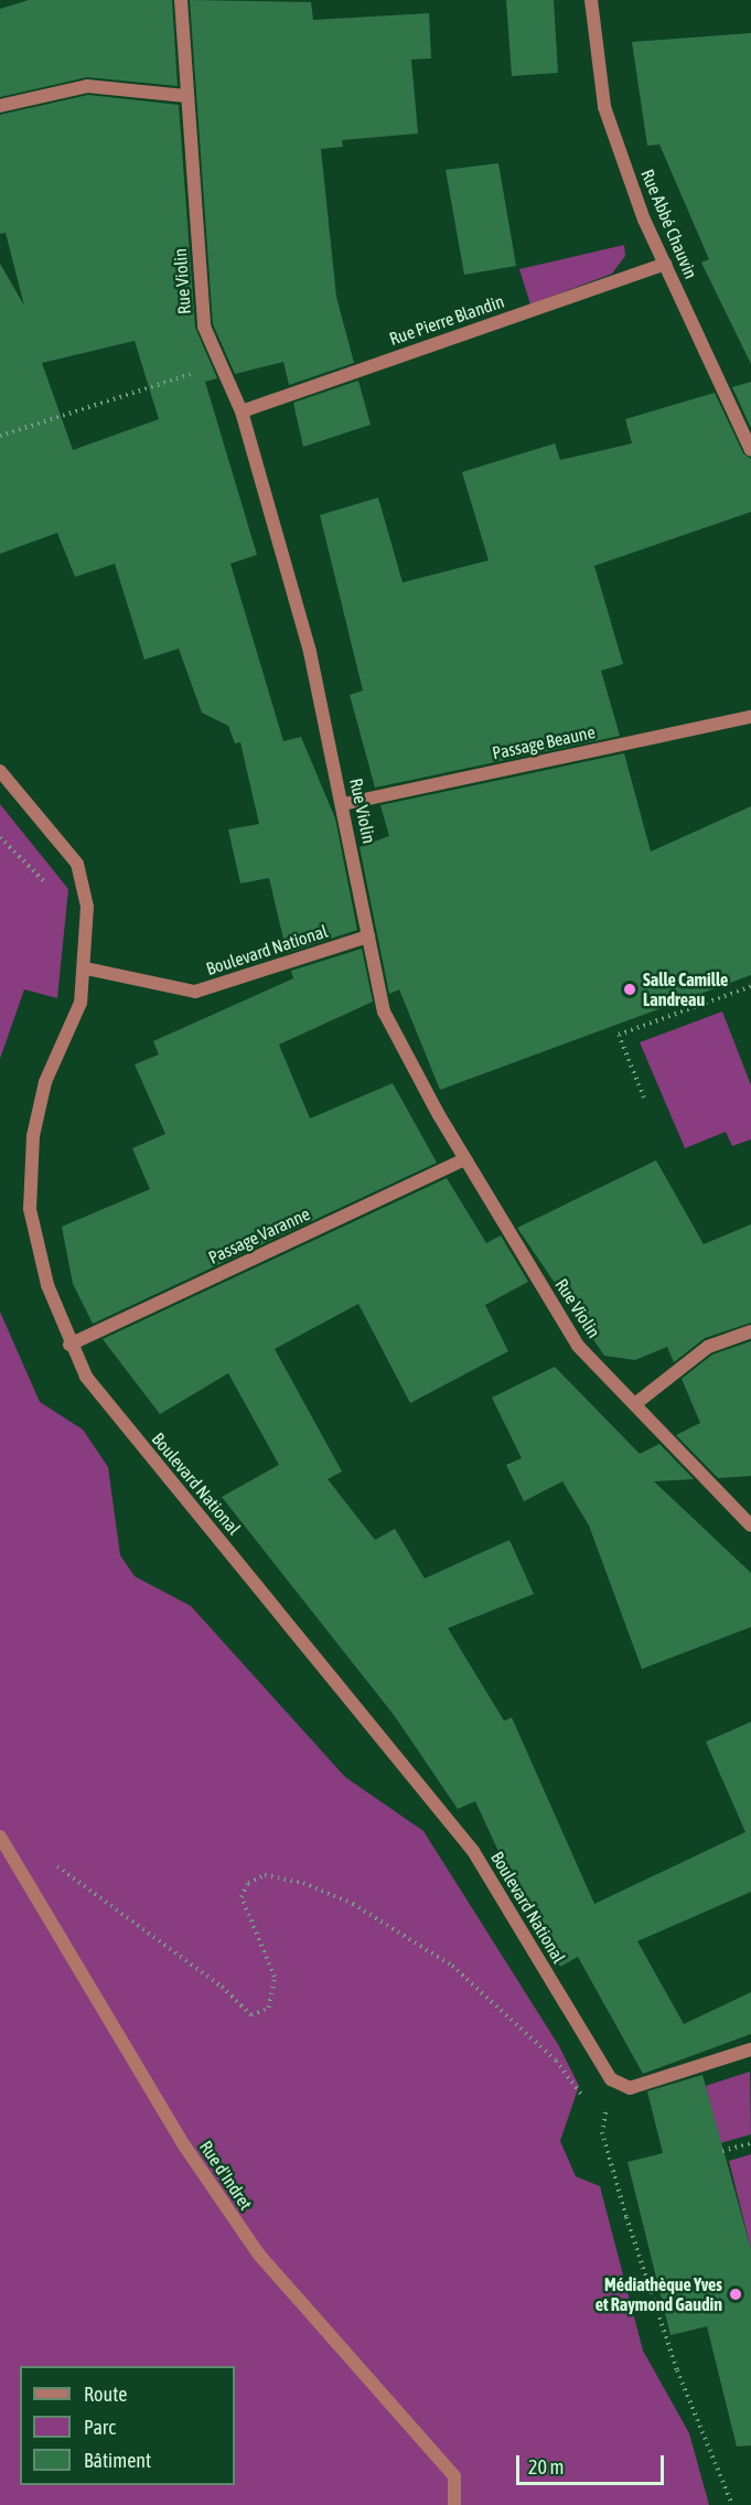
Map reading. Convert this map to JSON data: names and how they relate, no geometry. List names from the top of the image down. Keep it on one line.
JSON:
{"streets":{"street":["Rue Abbé Chauvin","Rue Violin","Rue Pierre Blandin","Passage Beaune","Boulevard National","Passage Varanne","Rue d'Indret"]},"crossings":[["Rue Abbé Chauvin","Rue Pierre Blandin"],["Rue Violin","Rue Pierre Blandin"],["Rue Violin","Passage Beaune"],["Rue Violin","Boulevard National"],["Rue Violin","Passage Varanne"],["Boulevard National","Passage Varanne"]],"places":["Salle Camille Landreau","Médiathèque Yves et Raymond Gaudin"],"legend":["Route","Parc","Bâtiment"],"scale_bar":"20 m"}
